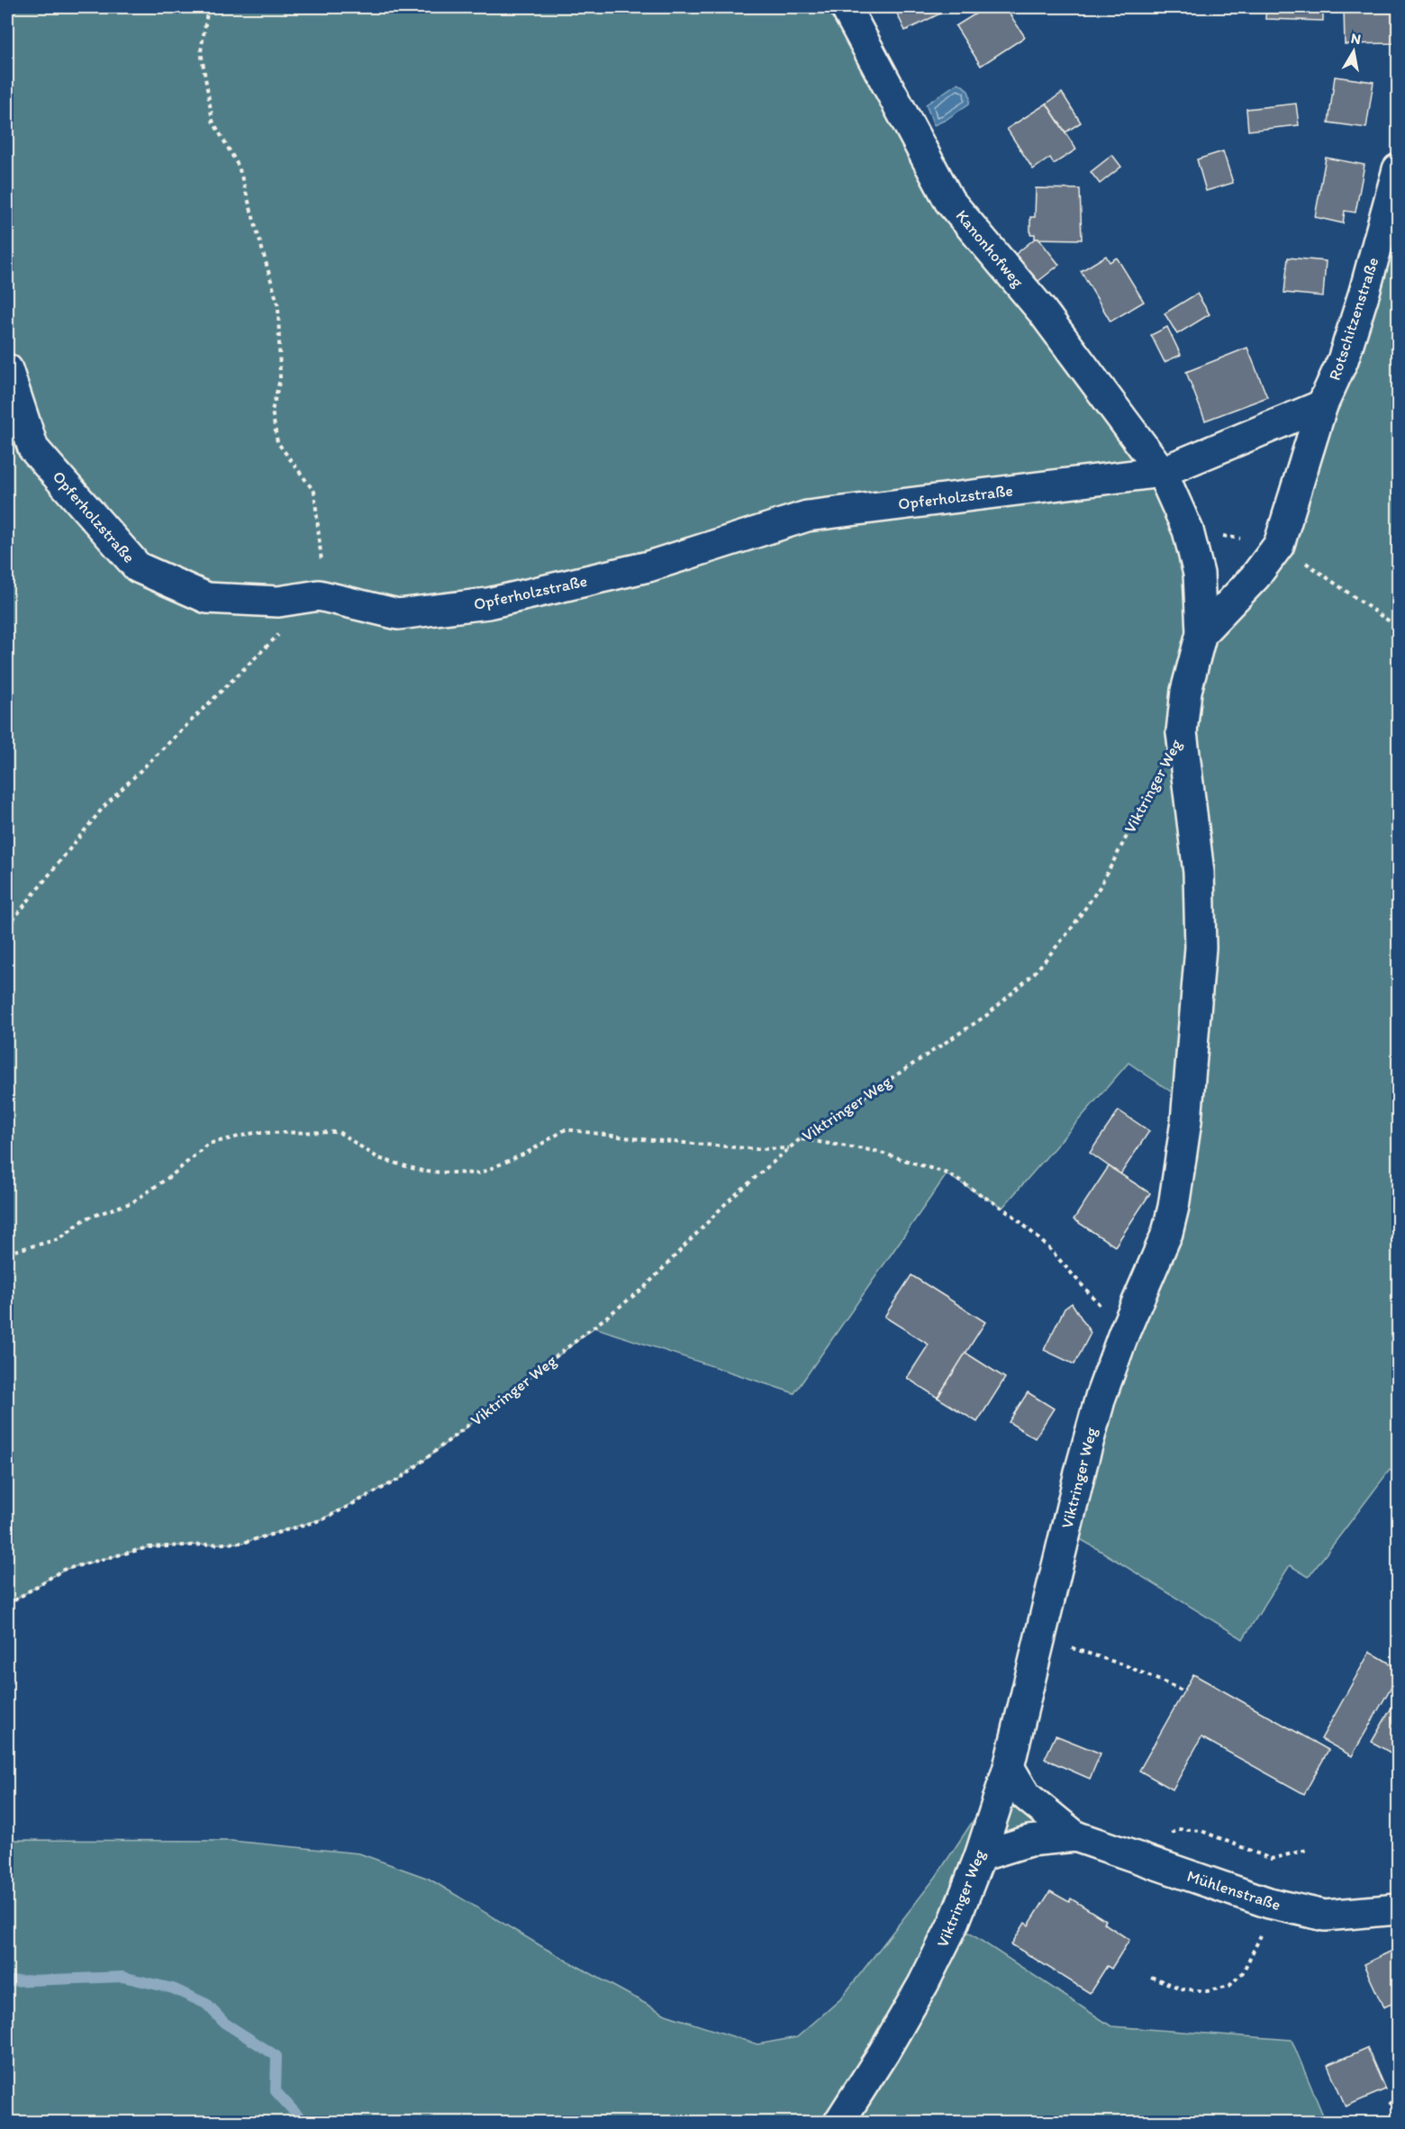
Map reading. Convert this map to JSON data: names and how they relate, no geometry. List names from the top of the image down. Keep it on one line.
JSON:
{"streets":{"street":["Kanonhofweg","Rotschitzenstraße","Opferholzstraße","Viktringer Weg","Mühlenstraße"]},"crossings":[["Kanonhofweg","Rotschitzenstraße"],["Kanonhofweg","Opferholzstraße"],["Kanonhofweg","Viktringer Weg"],["Viktringer Weg","Mühlenstraße"]],"north":"top"}
